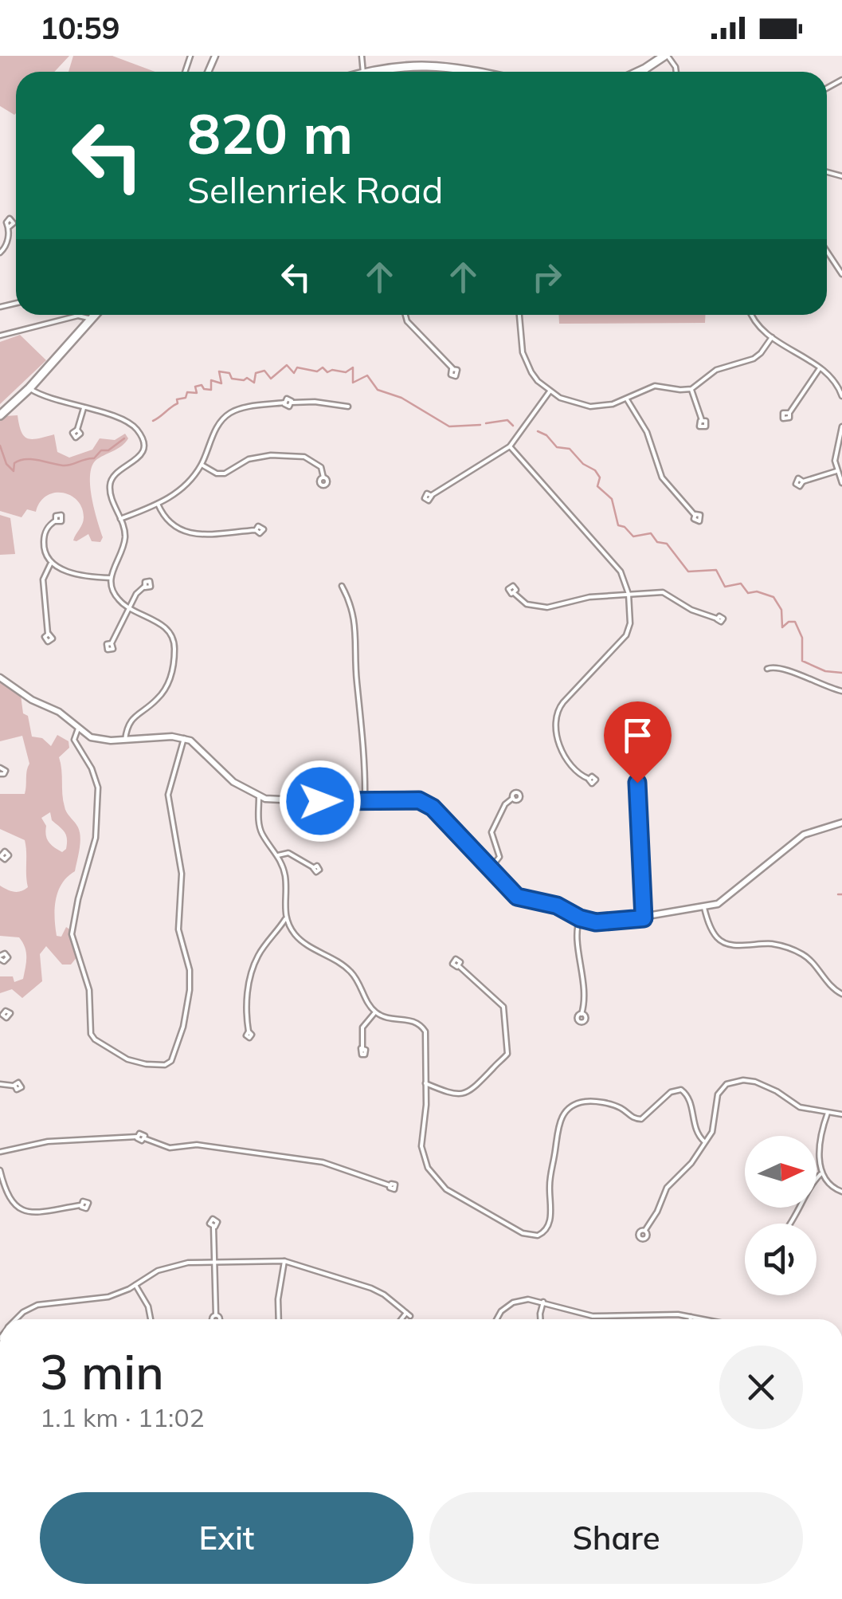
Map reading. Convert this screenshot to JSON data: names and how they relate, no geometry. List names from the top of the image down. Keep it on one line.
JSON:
{"north":"right","page":{"status":"10:59","turn":["820 m","Sellenriek Road"],"heading":["3 min","1.1 km · 11:02"],"buttons":["Exit","Share"]}}
